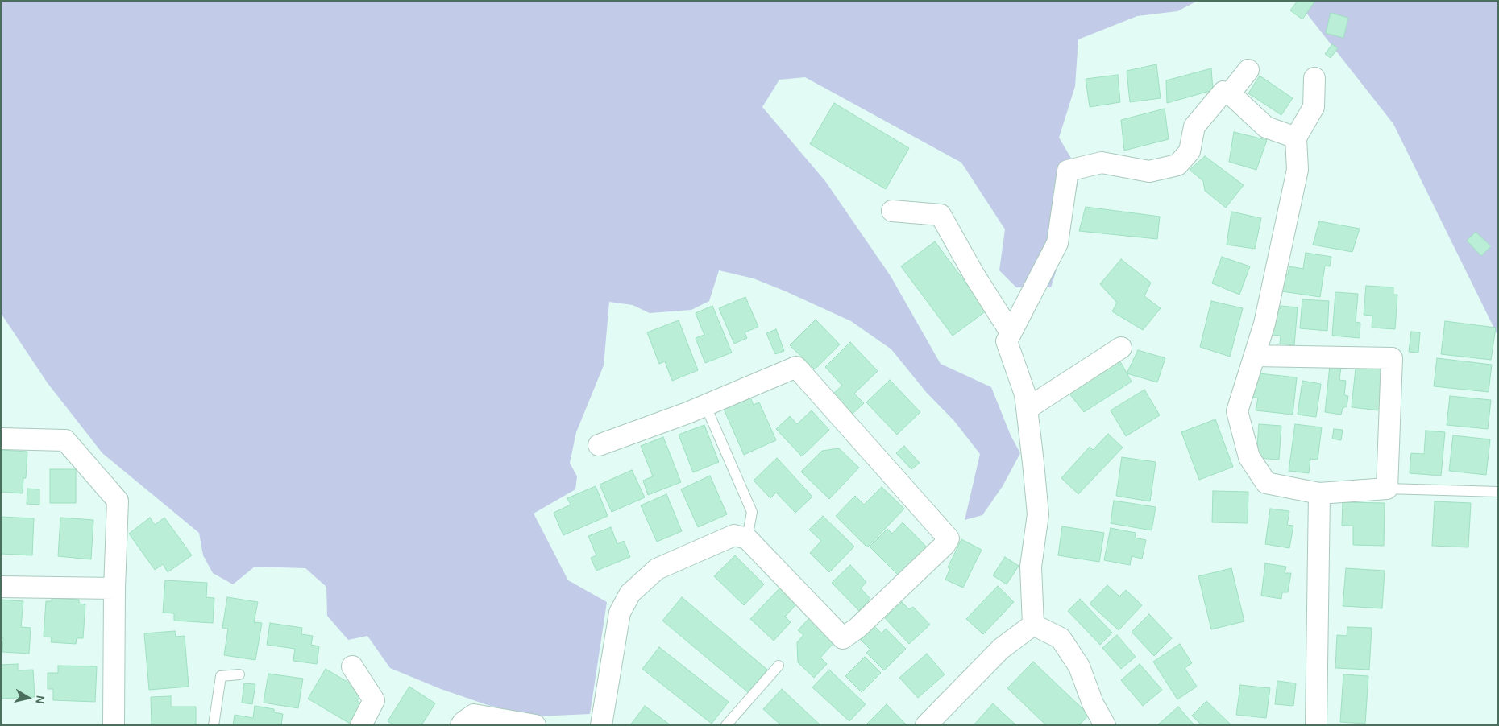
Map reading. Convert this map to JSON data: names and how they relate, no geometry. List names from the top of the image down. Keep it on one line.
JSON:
{"north":"right"}
